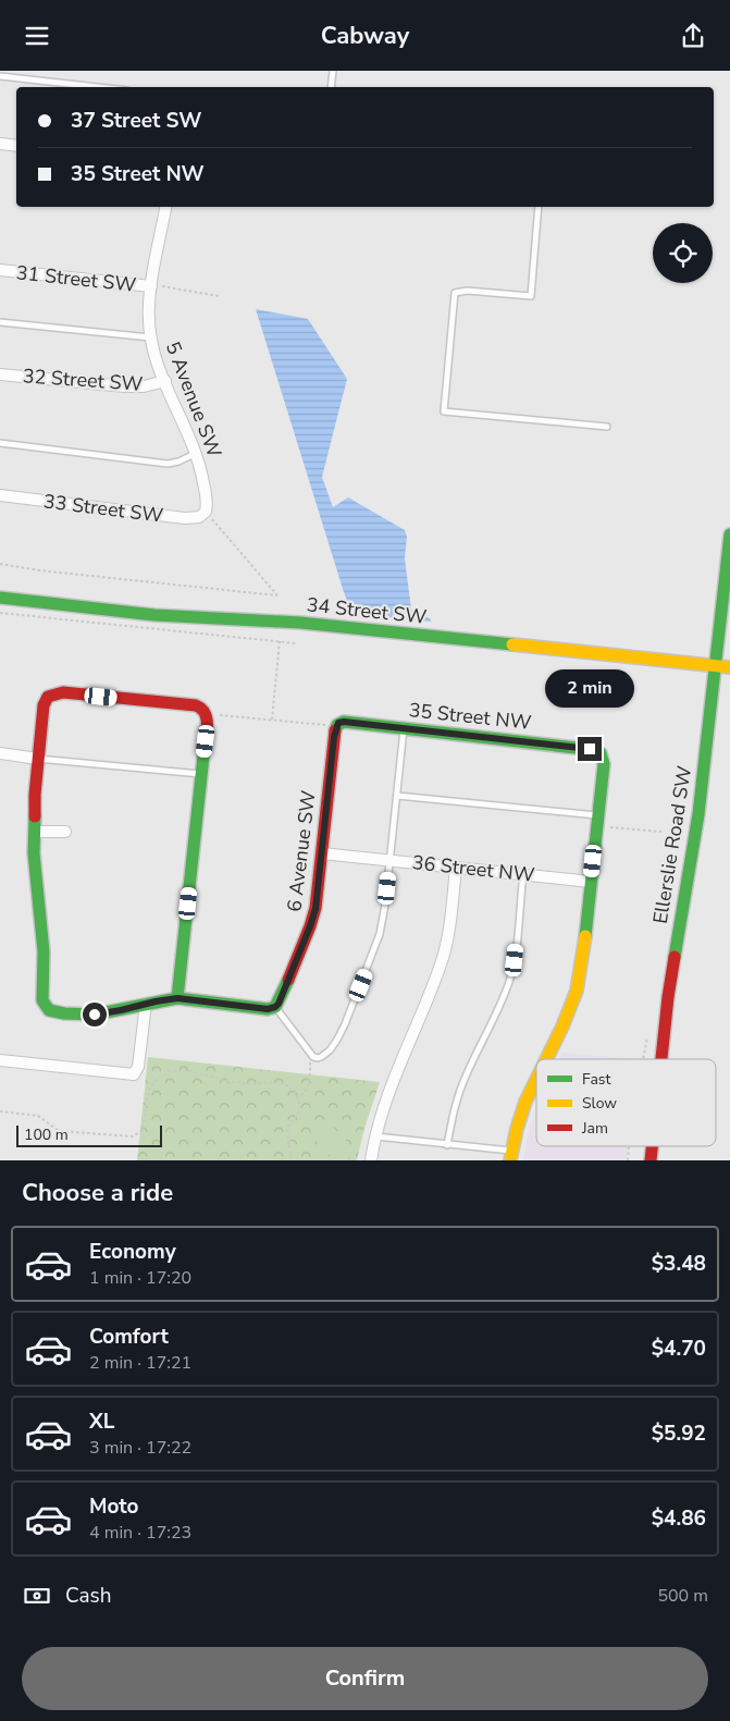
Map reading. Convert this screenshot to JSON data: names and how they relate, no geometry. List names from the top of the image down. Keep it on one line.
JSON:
{"streets":{"street":["31 Street SW","32 Street SW","5 Avenue SW","33 Street SW","34 Street SW","35 Street NW","Ellerslie Road SW","6 Avenue SW","36 Street NW"]},"crossings":[["31 Street SW","5 Avenue SW"],["32 Street SW","5 Avenue SW"],["5 Avenue SW","33 Street SW"],["34 Street SW","Ellerslie Road SW"],["35 Street NW","6 Avenue SW"],["6 Avenue SW","36 Street NW"]],"legend":["Fast","Slow","Jam"],"scale_bar":"100 m","page":{"header":"Cabway","banner":["37 Street SW","35 Street NW"],"bubble":"2 min","scale":"100 m","heading":"Choose a ride","list":[{"name":"Economy","note":"1 min · 17:20","value":"$3.48"},{"name":"Comfort","note":"2 min · 17:21","value":"$4.70"},{"name":"XL","note":"3 min · 17:22","value":"$5.92"},{"name":"Moto","note":"4 min · 17:23","value":"$4.86"}],"pay":["Cash","500 m"],"buttons":"Confirm"}}
